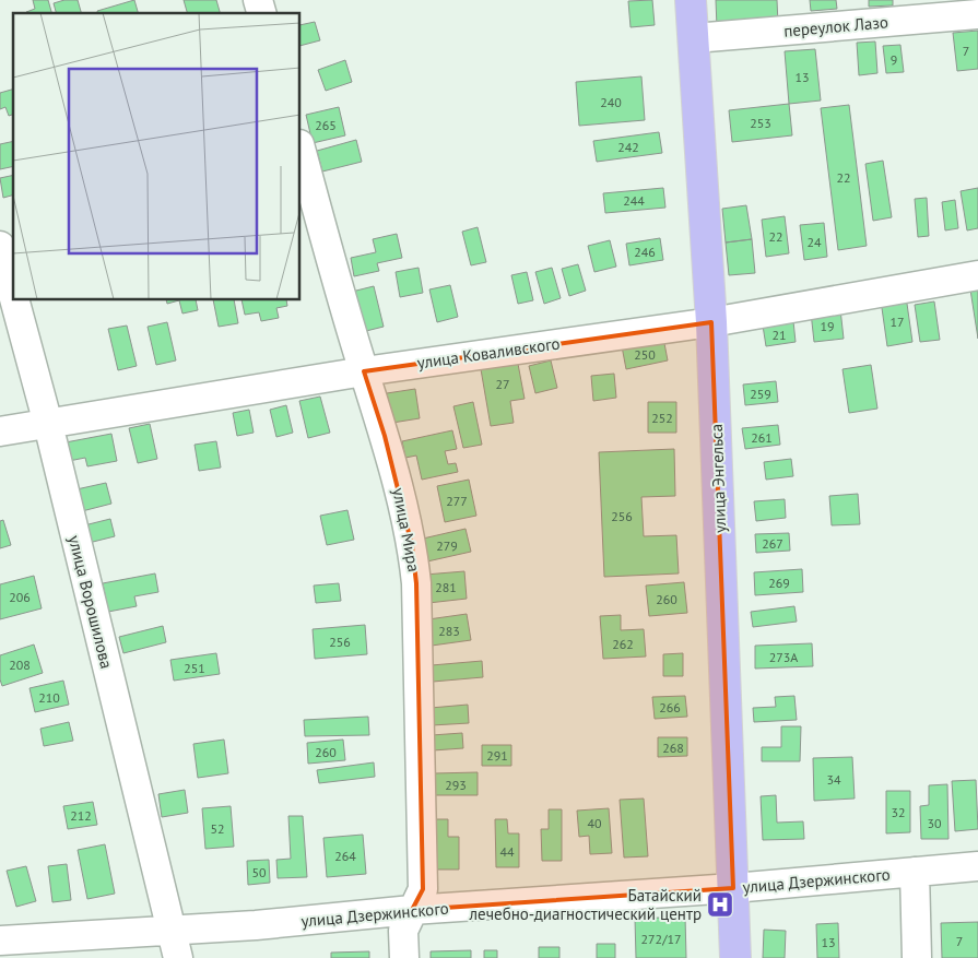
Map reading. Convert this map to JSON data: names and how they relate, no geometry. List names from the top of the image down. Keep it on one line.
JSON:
{"streets":{"main road":["улица Энгельса"],"street":["переулок Лазо","улица Коваливского","улица Мира","улица Ворошилова","улица Дзержинского"]},"crossings":[["переулок Лазо","улица Энгельса"],["улица Коваливского","улица Энгельса"],["улица Коваливского","улица Мира"],["улица Коваливского","улица Ворошилова"],["улица Энгельса","улица Дзержинского"],["улица Мира","улица Дзержинского"],["улица Ворошилова","улица Дзержинского"]],"places":{"hospital":["Батайский лечебно-диагностический центр"]},"house_numbers":["7","9","13","240","253","265","242","22","244","22","24","246","17","19","21","250","27","259","252","261","277","256","267","279","269","281","206","260","283","256","262","273А","208","251","210","266","268","260","291","34","293","32","212","40","30","52","44","264","50","272/17","7","13"]}
